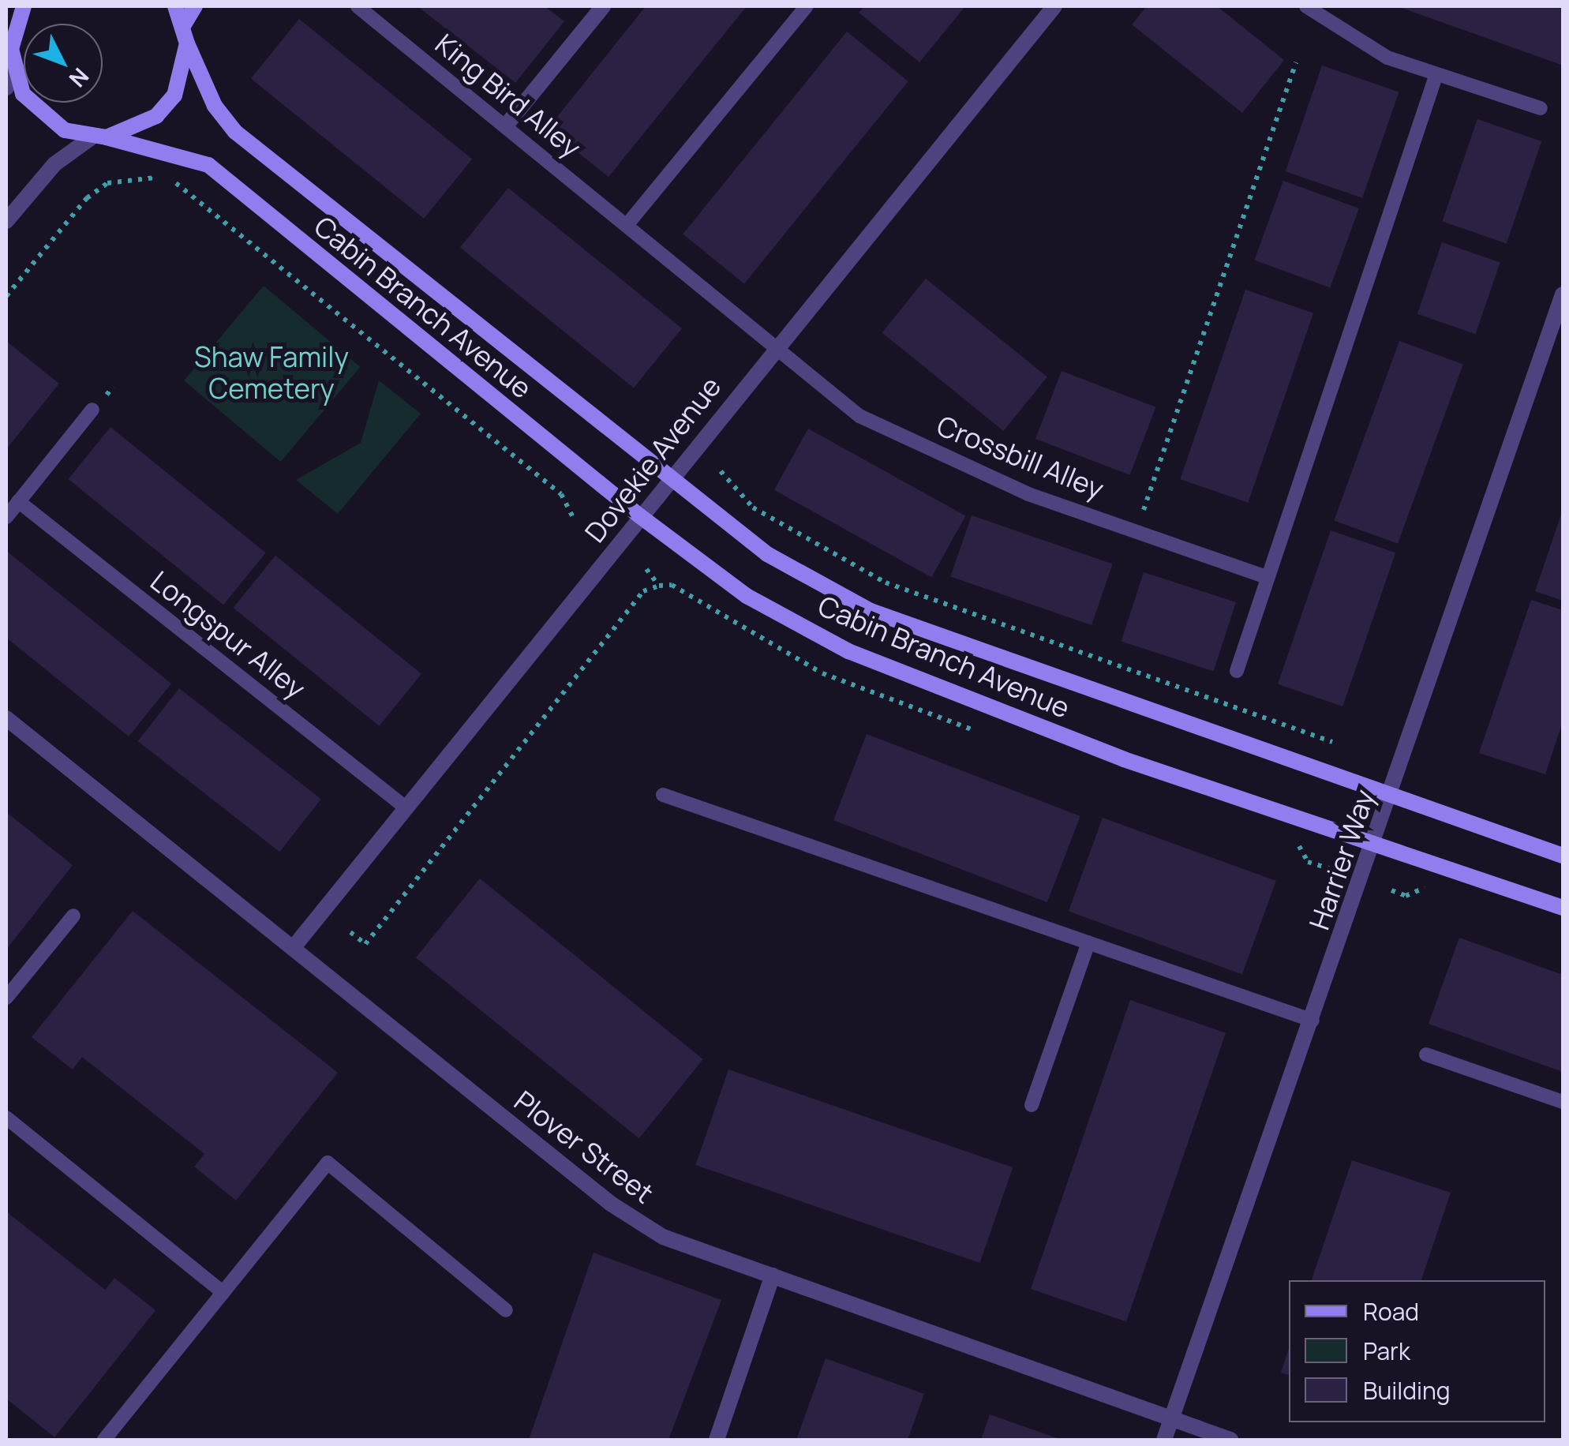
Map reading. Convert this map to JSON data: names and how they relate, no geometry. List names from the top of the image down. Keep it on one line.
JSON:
{"streets":{"street":["Cabin Branch Avenue","Dovekie Avenue","Harrier Way","Plover Street"],"lane":["King Bird Alley","Crossbill Alley","Longspur Alley"]},"crossings":[["King Bird Alley","Crossbill Alley"],["King Bird Alley","Dovekie Avenue"],["Cabin Branch Avenue","Dovekie Avenue"],["Cabin Branch Avenue","Harrier Way"],["Crossbill Alley","Dovekie Avenue"],["Dovekie Avenue","Longspur Alley"],["Dovekie Avenue","Plover Street"],["Harrier Way","Plover Street"]],"parks":["Shaw Family Cemetery"],"legend":["Road","Park","Building"],"north":"bottom right"}
